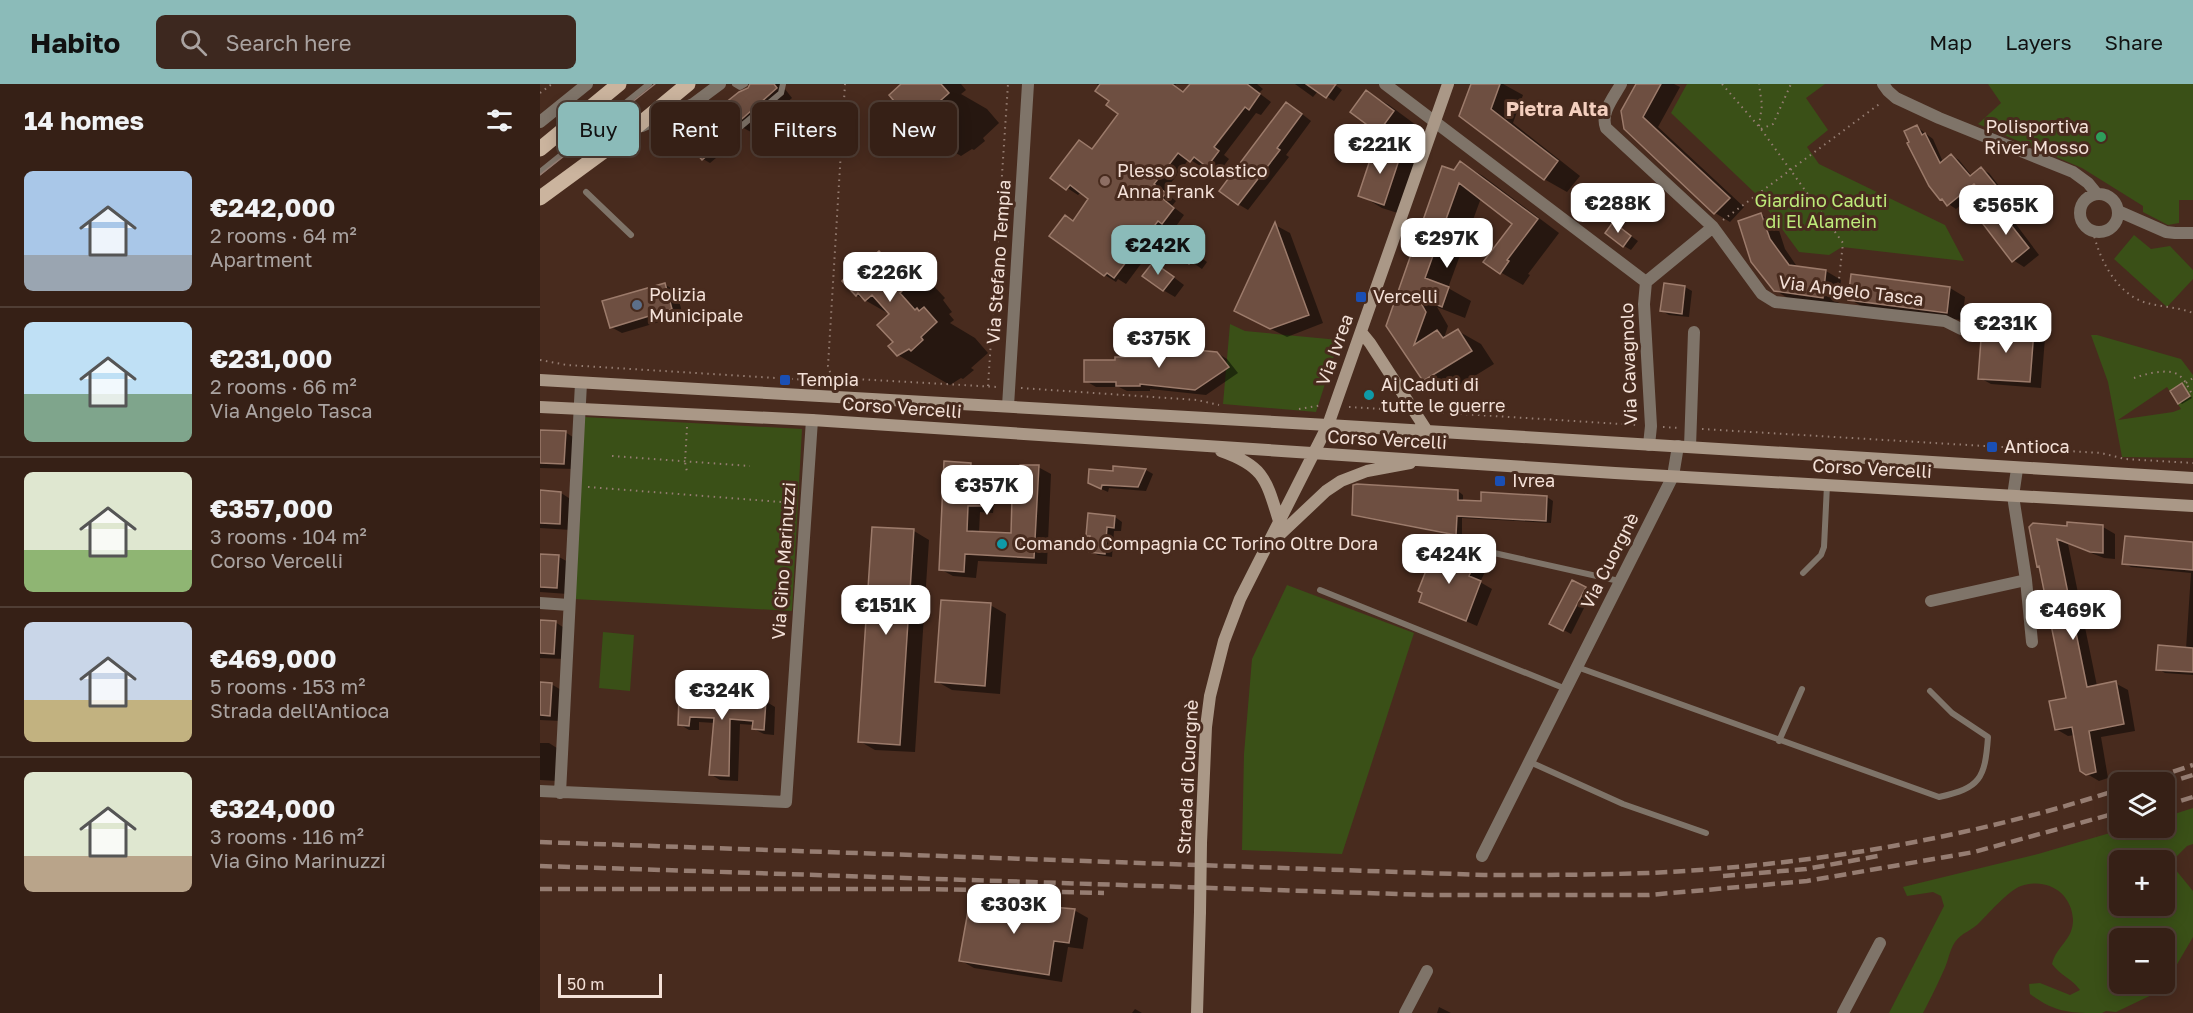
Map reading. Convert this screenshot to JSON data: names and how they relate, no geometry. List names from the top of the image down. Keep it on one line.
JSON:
{"streets":{"main road":["Via Ivrea","Corso Vercelli","Strada di Cuorgnè"],"street":["Via Stefano Tempia","Via Angelo Tasca","Via Cavagnolo","Via Gino Marinuzzi","Via Cuorgnè"]},"crossings":[["Via Stefano Tempia","Corso Vercelli"],["Via Angelo Tasca","Via Cavagnolo"],["Via Ivrea","Via Cavagnolo"],["Via Ivrea","Corso Vercelli"],["Via Ivrea","Strada di Cuorgnè"],["Via Cavagnolo","Corso Vercelli"],["Corso Vercelli","Via Gino Marinuzzi"],["Corso Vercelli","Via Cuorgnè"],["Corso Vercelli","Strada di Cuorgnè"]],"districts":["Pietra Alta"],"parks":["Giardino Caduti di El Alamein"],"places":{"other":["Polisportiva River Mosso","Plesso scolastico Anna Frank","Polizia Municipale","Ai Caduti di tutte le guerre","Comando Compagnia CC Torino Oltre Dora"],"transit":["Vercelli","Tempia","Antioca","Ivrea"]},"scale_bar":"50 m","page":{"header":"Habito","search":"Search here","nav":["Map","Layers","Share"],"heading":"14 homes","chip":["Buy","Rent","Filters","New"],"price":["€221K","€288K","€565K","€297K","€242K","€226K","€231K","€375K","€357K","€424K","€151K","€469K","€324K","€303K"],"list":[{"name":"€242,000","note":"2 rooms · 64 m² · Apartment"},{"name":"€231,000","note":"2 rooms · 66 m² · Via Angelo Tasca"},{"name":"€357,000","note":"3 rooms · 104 m² · Corso Vercelli"},{"name":"€469,000","note":"5 rooms · 153 m² · Strada dell'Antioca"},{"name":"€324,000","note":"3 rooms · 116 m² · Via Gino Marinuzzi"}],"map_buttons":["+","−"],"scale":"50 m"}}
